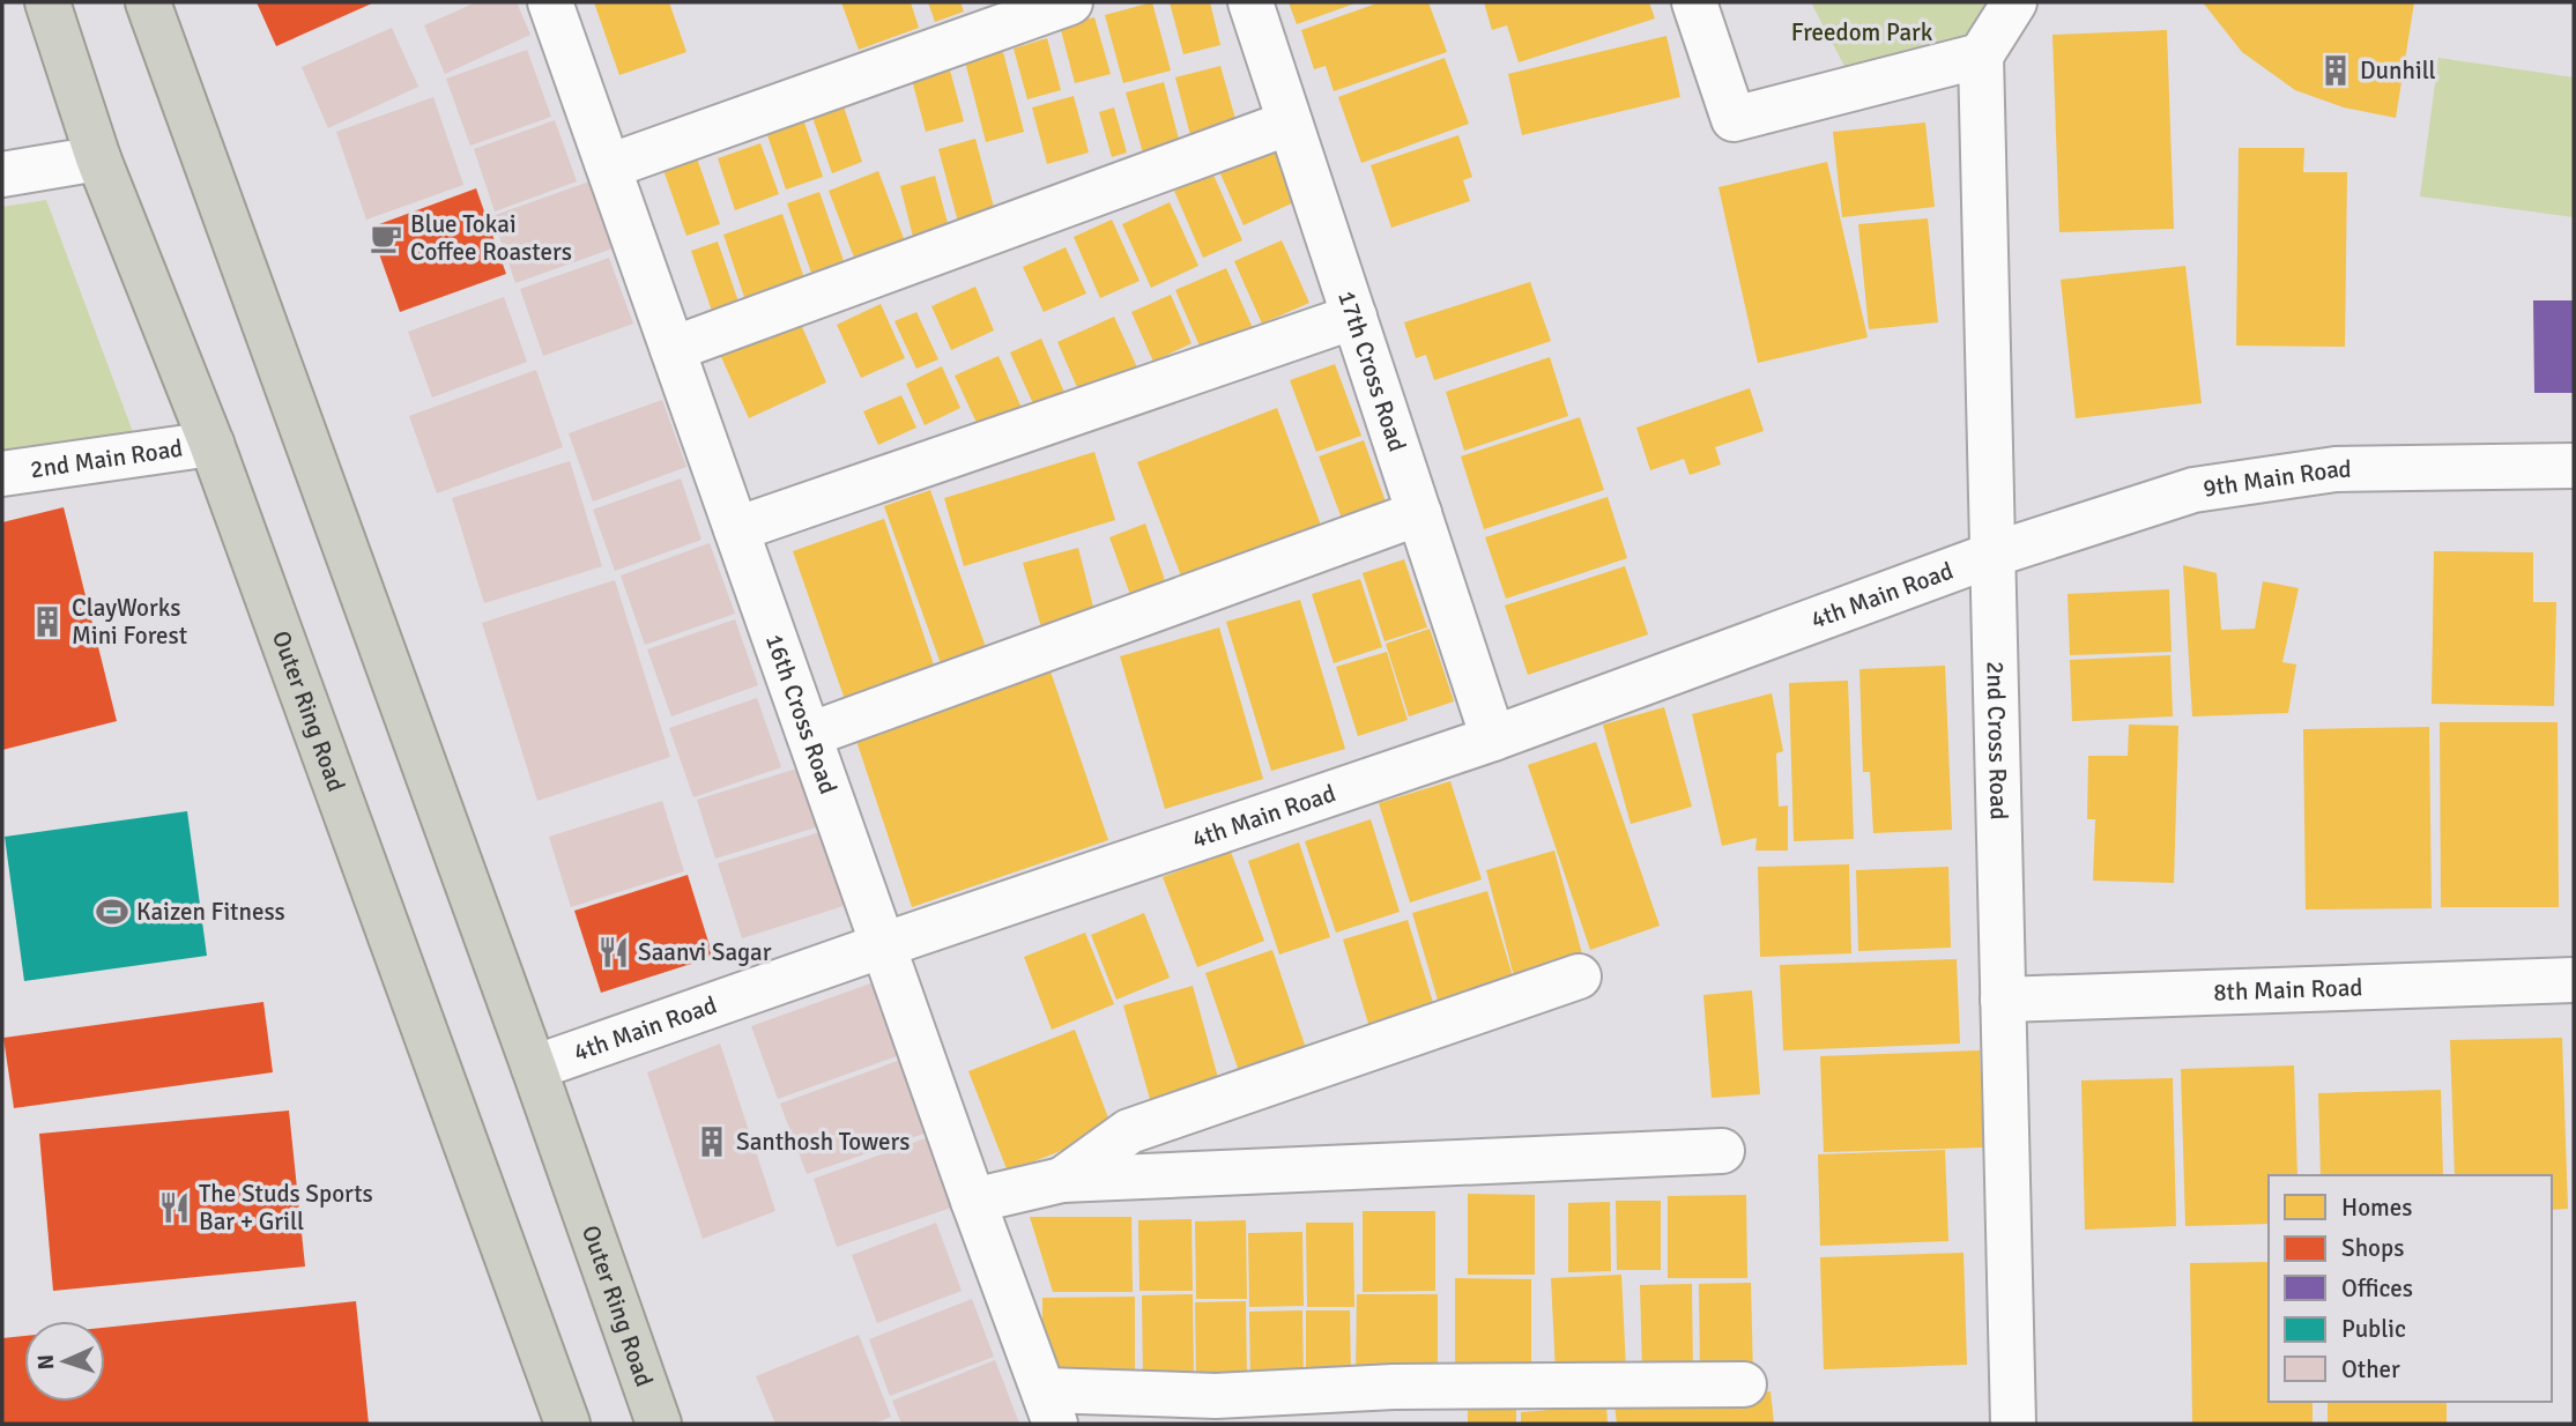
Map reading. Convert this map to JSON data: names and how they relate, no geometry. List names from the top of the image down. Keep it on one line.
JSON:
{"streets":{"highway":["Outer Ring Road"],"street":["17th Cross Road","2nd Main Road","9th Main Road","4th Main Road","16th Cross Road","2nd Cross Road","8th Main Road"]},"crossings":[["17th Cross Road","4th Main Road"],["2nd Main Road","Outer Ring Road"],["9th Main Road","4th Main Road"],["9th Main Road","2nd Cross Road"],["4th Main Road","Outer Ring Road"],["4th Main Road","16th Cross Road"],["4th Main Road","2nd Cross Road"],["2nd Cross Road","8th Main Road"]],"parks":["Freedom Park"],"places":{"building":["Dunhill","ClayWorks Mini Forest","Santhosh Towers"],"cafe":["Blue Tokai Coffee Roasters"],"sports":["Kaizen Fitness"],"restaurant":["Saanvi Sagar","The Studs Sports Bar + Grill"]},"legend":["Homes","Shops","Offices","Public","Other"],"north":"left"}
